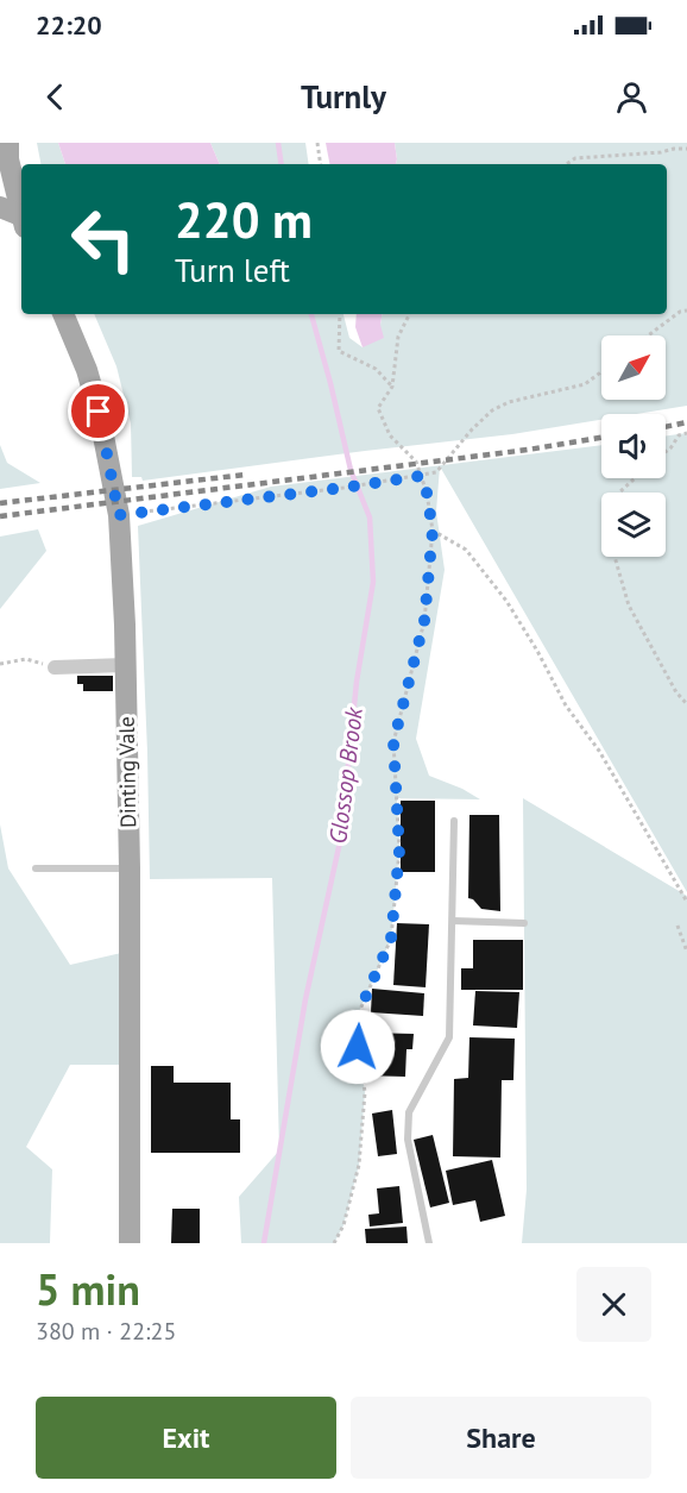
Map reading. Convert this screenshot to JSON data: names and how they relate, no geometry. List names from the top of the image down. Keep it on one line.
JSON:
{"streets":{"main road":["Dinting Vale"]},"water":["Glossop Brook"],"north":"top right","page":{"status":"22:20","header":"Turnly","turn":["220 m","Turn left"],"heading":["5 min","380 m · 22:25"],"buttons":["Exit","Share"]}}
